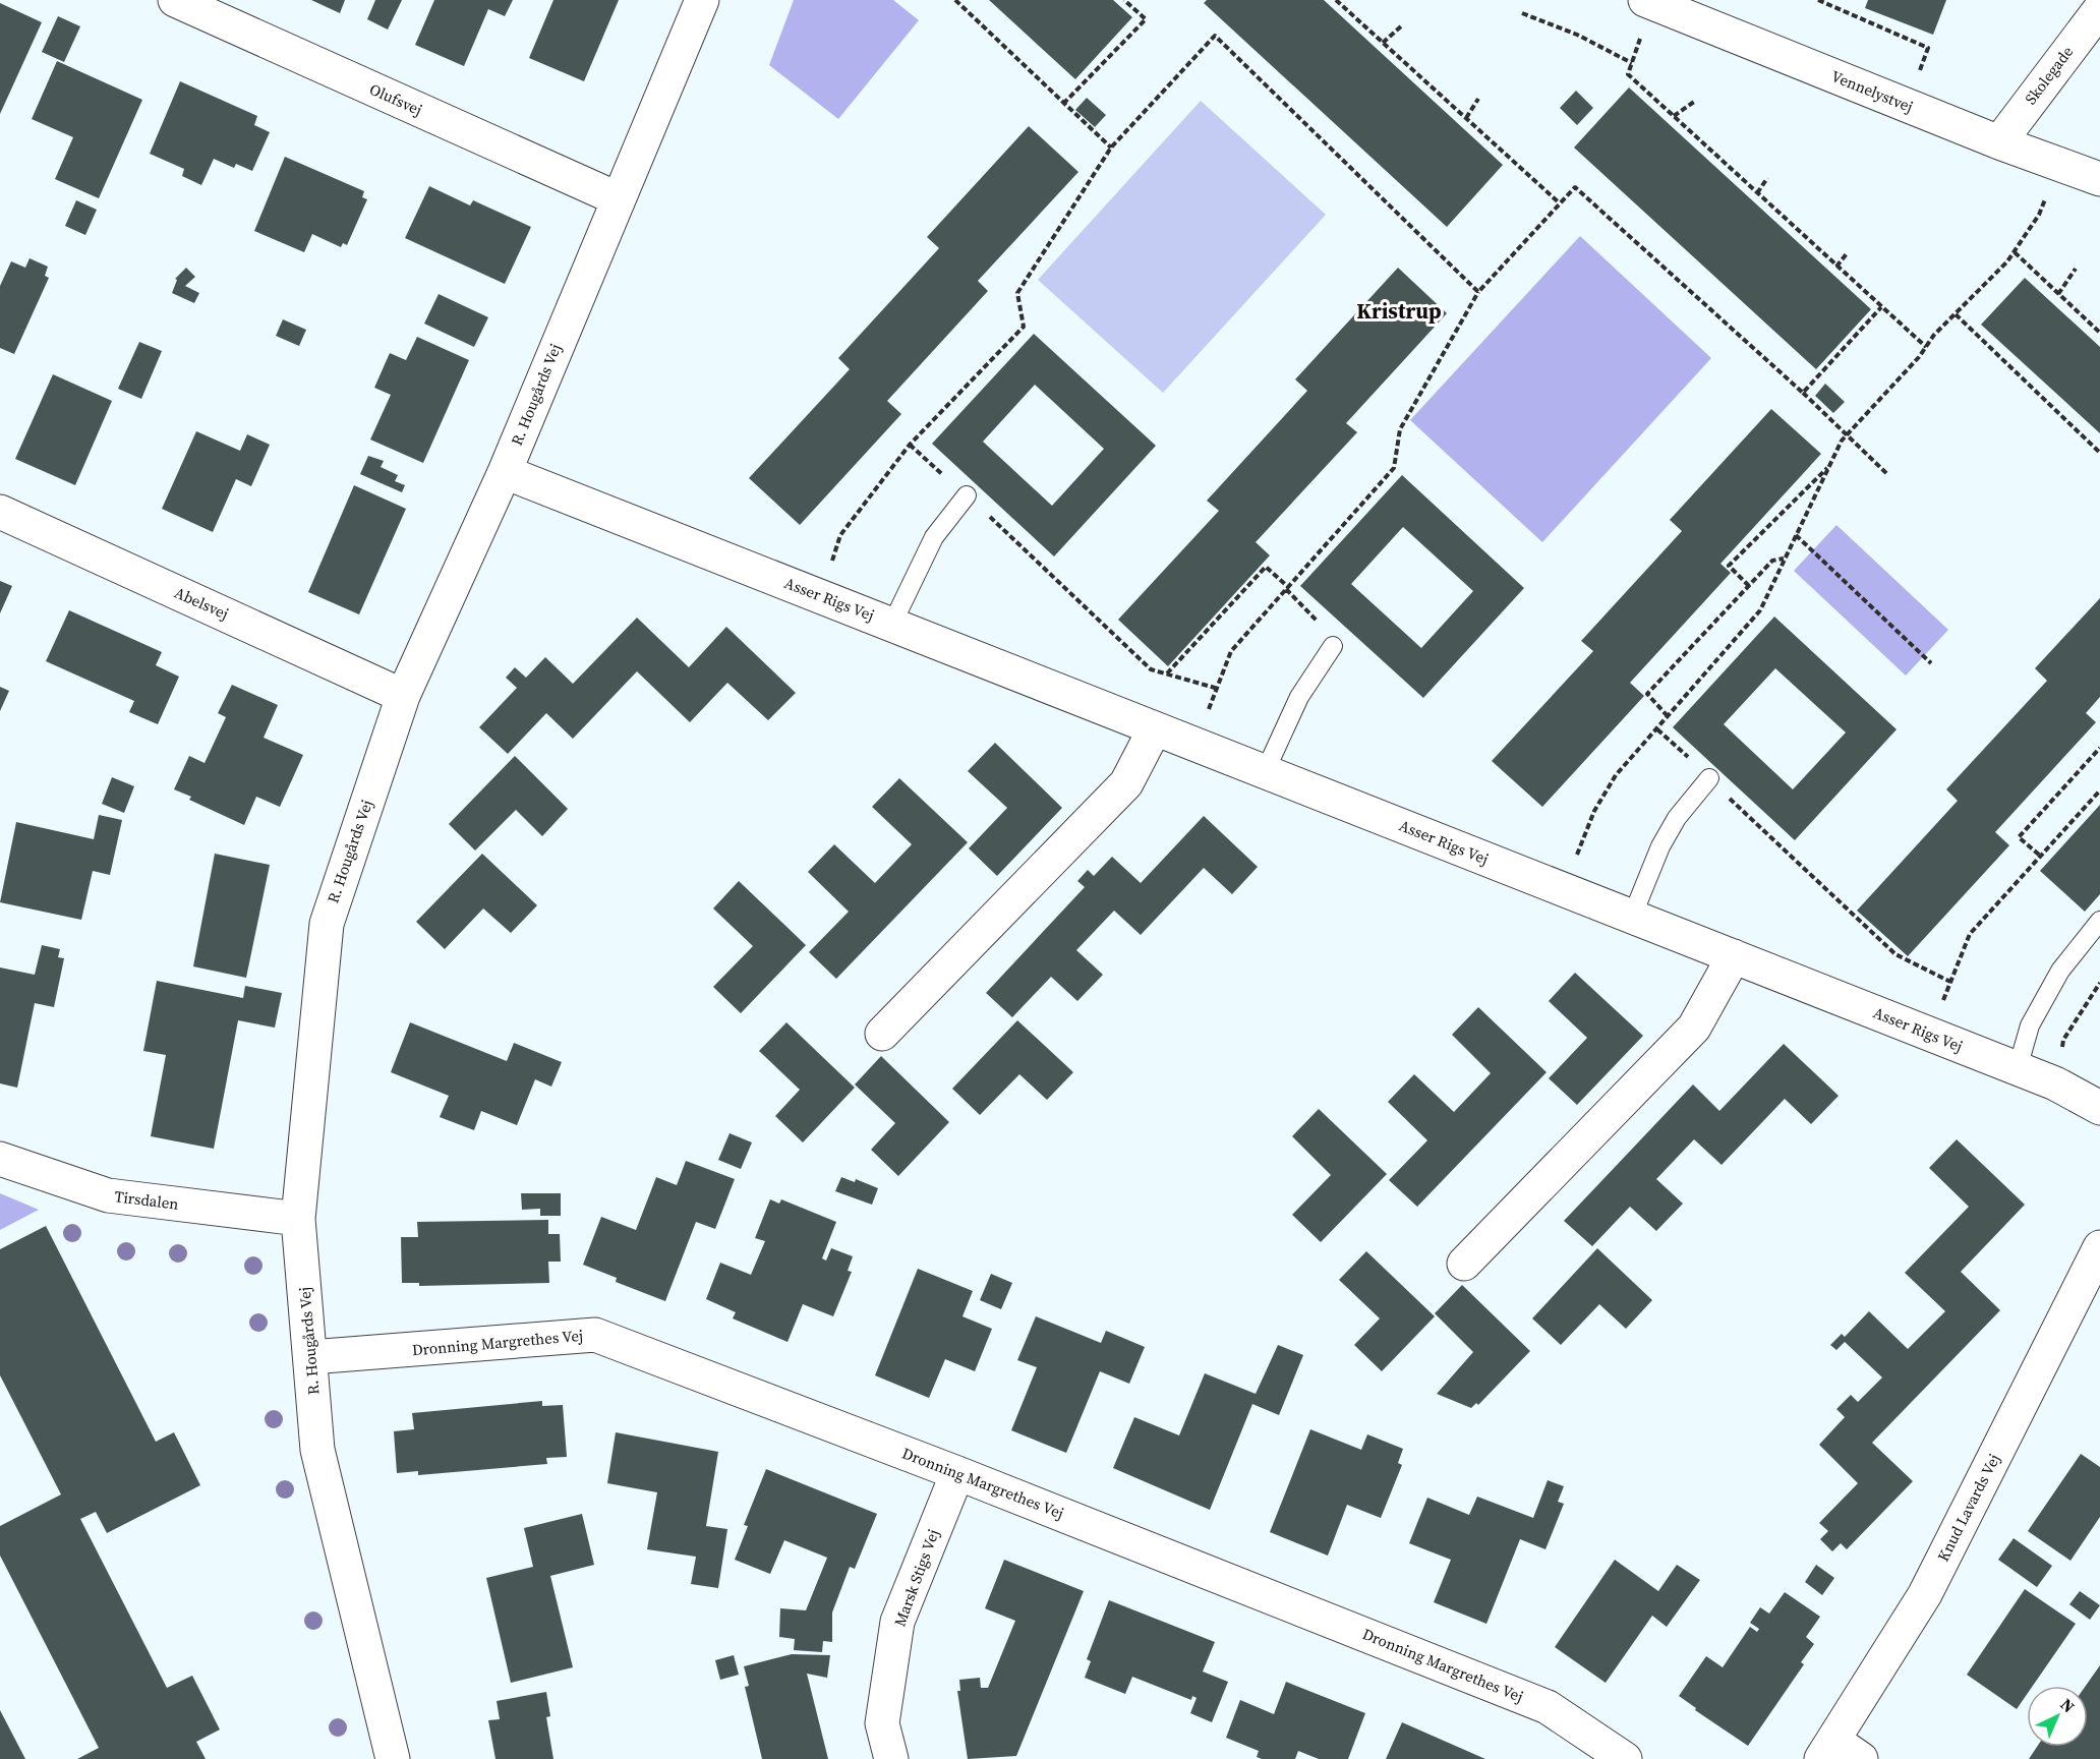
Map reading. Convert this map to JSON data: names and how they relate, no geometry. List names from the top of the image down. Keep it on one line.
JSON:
{"streets":{"street":["Skolegade","Vennelystvej","Olufsvej","R. Hougårds Vej","Asser Rigs Vej","Abelsvej","Tirsdalen","Dronning Margrethes Vej","Knud Lavards Vej","Marsk Stigs Vej"]},"crossings":[["Skolegade","Vennelystvej"],["Olufsvej","R. Hougårds Vej"],["R. Hougårds Vej","Asser Rigs Vej"],["R. Hougårds Vej","Abelsvej"],["R. Hougårds Vej","Tirsdalen"],["R. Hougårds Vej","Dronning Margrethes Vej"],["Dronning Margrethes Vej","Marsk Stigs Vej"]],"districts":["Kristrup"],"north":"top right"}
